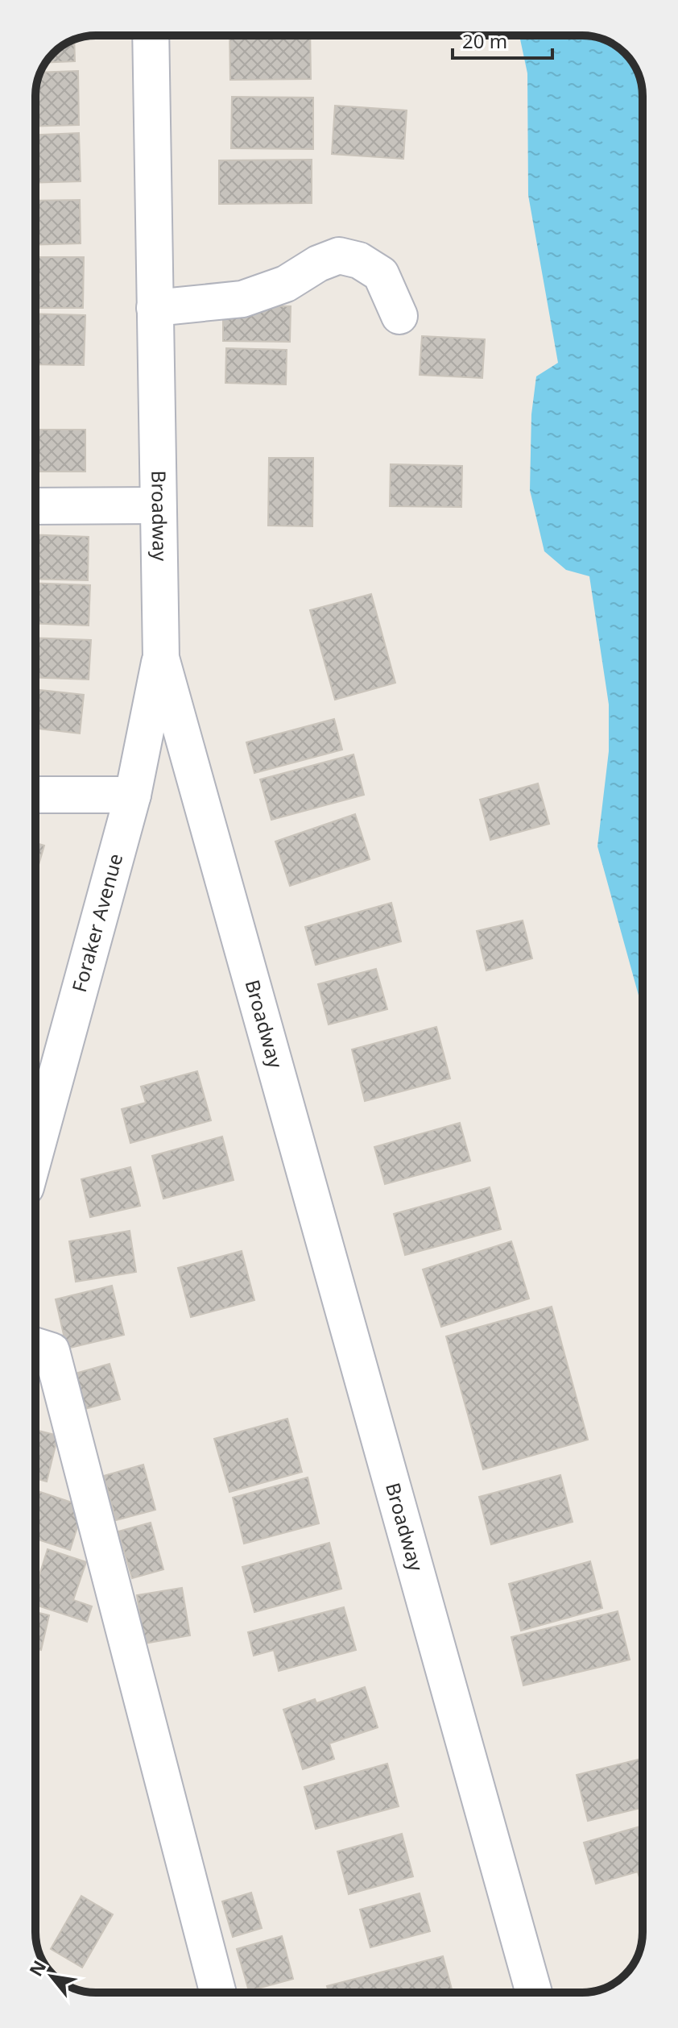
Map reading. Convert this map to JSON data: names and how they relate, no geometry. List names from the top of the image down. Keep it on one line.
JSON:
{"streets":{"street":["Broadway","Foraker Avenue"]},"crossings":[["Broadway","Foraker Avenue"]],"scale_bar":"20 m","north":"top left"}
